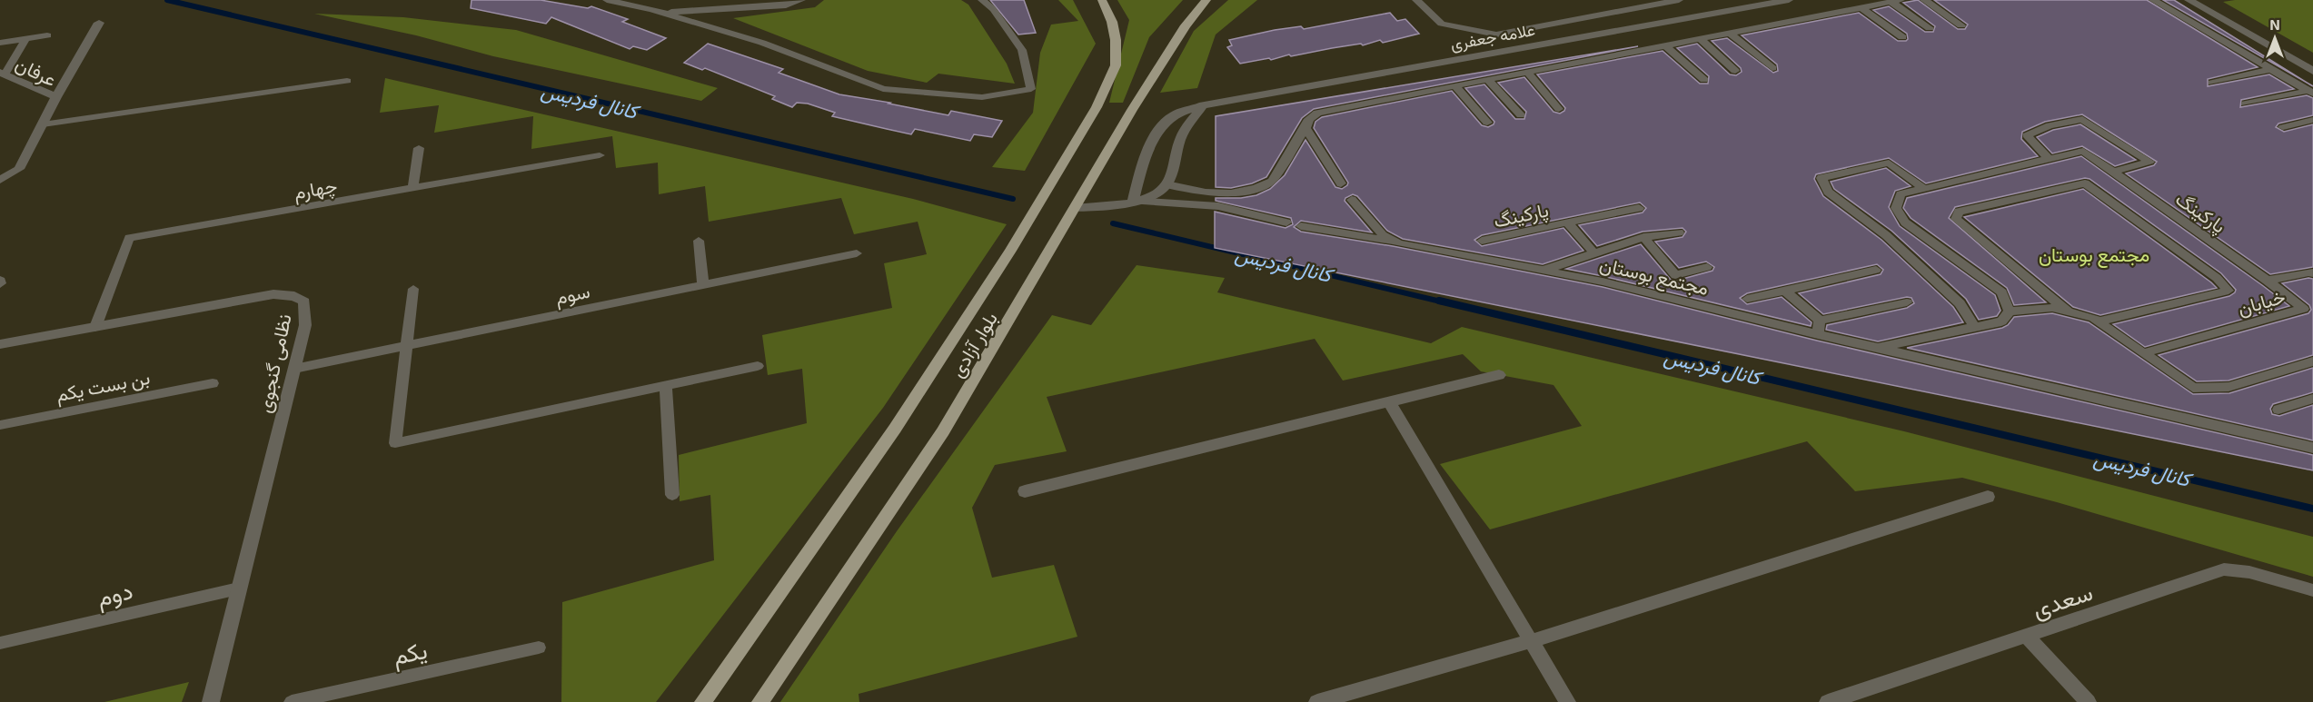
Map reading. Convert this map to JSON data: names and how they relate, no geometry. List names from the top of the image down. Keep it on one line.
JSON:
{"streets":{"main road":["بلوار آزادی"],"street":["علامه جعفری","عرفان","نظامی گنجوی","سعدی"],"lane":["چهارم","پارکینگ","مجتمع بوستان","سوم","خیابان","بن بست یکم","دوم","یکم"]},"crossings":[["چهارم","نظامی گنجوی"],["پارکینگ","خیابان"],["سوم","نظامی گنجوی"],["نظامی گنجوی","دوم"]],"water":["کانال فردیس"],"parks":["مجتمع بوستان"],"north":"top"}
